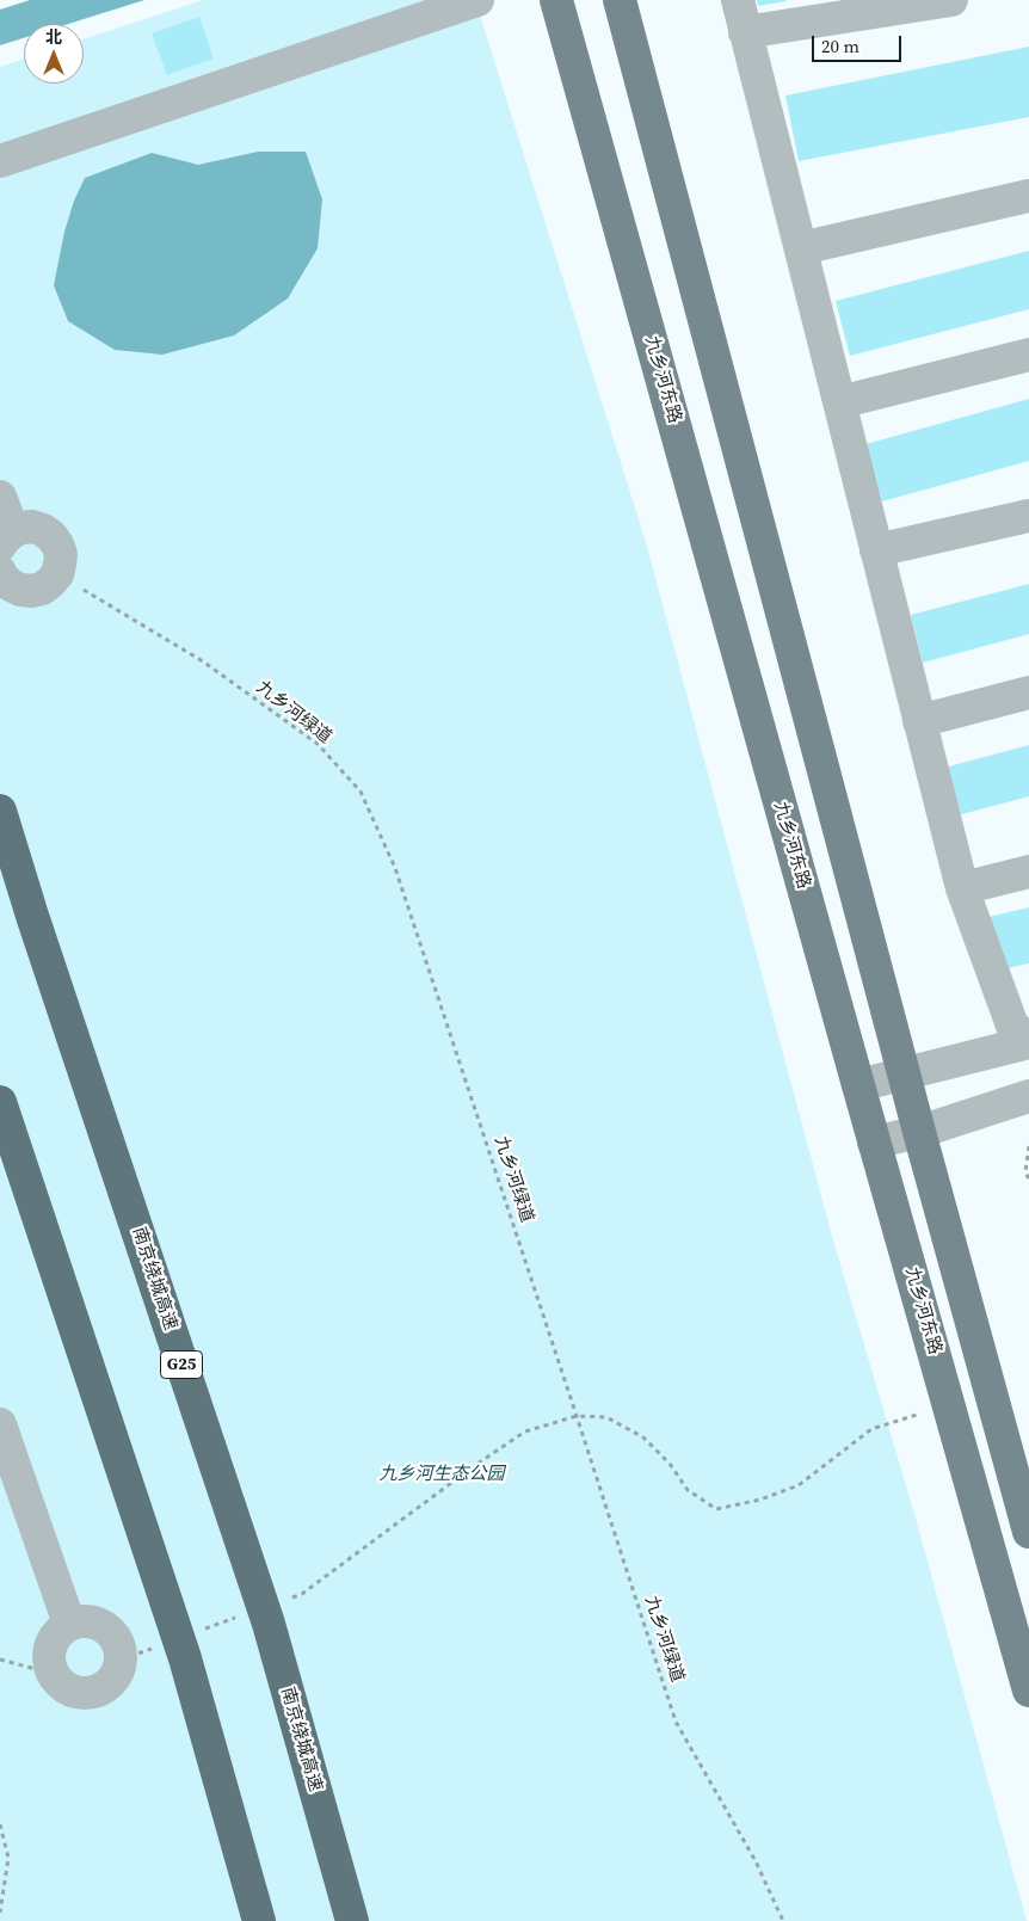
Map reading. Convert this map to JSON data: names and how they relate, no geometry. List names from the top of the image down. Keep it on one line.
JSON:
{"streets":{"highway":["南京绕城高速","G25"],"main road":["九乡河东路"],"path":["九乡河绿道"]},"parks":["九乡河生态公园"],"scale_bar":"20 m","north":"top"}
